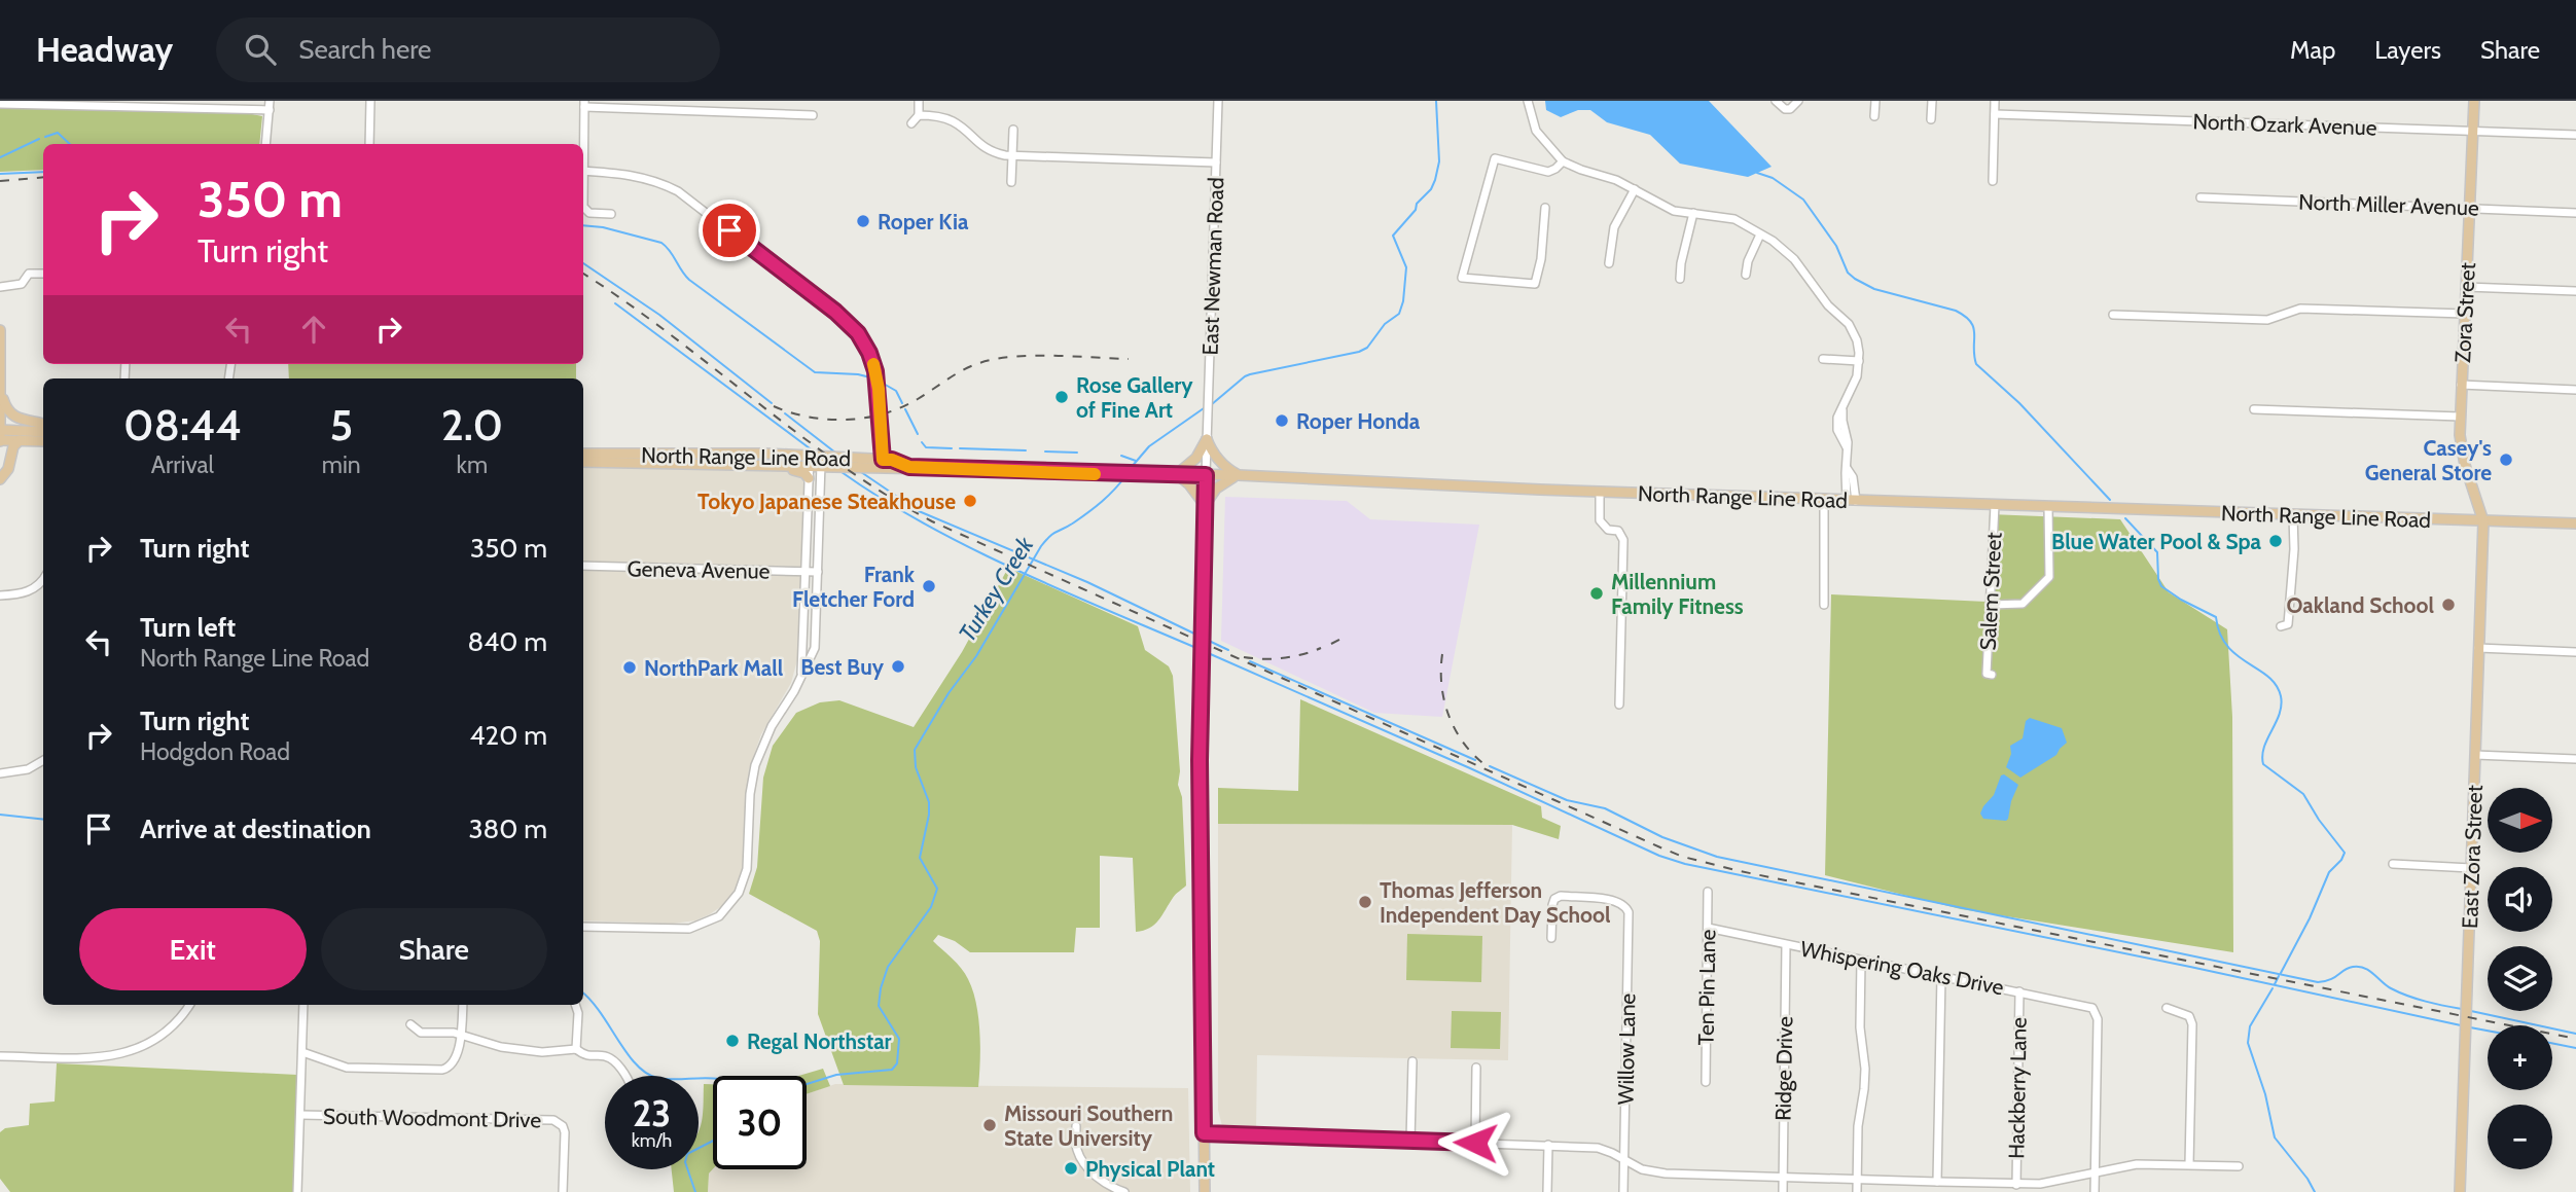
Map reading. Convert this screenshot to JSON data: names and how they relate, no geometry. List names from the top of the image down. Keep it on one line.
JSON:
{"streets":{"main road":["Zora Street","North Range Line Road","East Zora Street"],"street":["North Ozark Avenue","North Miller Avenue","East Newman Road","Geneva Avenue","Salem Street","Whispering Oaks Drive","Ten Pin Lane","Willow Lane","Ridge Drive","Hackberry Lane","South Woodmont Drive"]},"crossings":[["North Ozark Avenue","Zora Street"],["North Miller Avenue","Zora Street"],["East Newman Road","North Range Line Road"],["Zora Street","North Range Line Road"],["Zora Street","East Zora Street"],["North Range Line Road","Salem Street"],["North Range Line Road","East Zora Street"],["Whispering Oaks Drive","Ten Pin Lane"],["Whispering Oaks Drive","Ridge Drive"],["Whispering Oaks Drive","Hackberry Lane"]],"water":["Turkey Creek"],"places":["Roper Kia","Rose Gallery of Fine Art","Roper Honda","Casey's General Store","Tokyo Japanese Steakhouse","Blue Water Pool & Spa","Frank Fletcher Ford","Millennium Family Fitness","Oakland School","Best Buy","NorthPark Mall","Thomas Jefferson Independent Day School","Regal Northstar","Missouri Southern State University","Physical Plant"],"north":"right","page":{"header":"Headway","search":"Search here","nav":["Map","Layers","Share"],"turn":["350 m","Turn right"],"eta":["08:44","Arrival","5","min","2.0","km"],"list":[{"name":"Turn right","value":"350 m"},{"name":"Turn left","note":"North Range Line Road","value":"840 m"},{"name":"Turn right","note":"Hodgdon Road","value":"420 m"},{"name":"Arrive at destination","value":"380 m"}],"map_buttons":["+","−"],"buttons":["Exit","Share"],"speed":"23 km/h","limit":"30"}}
